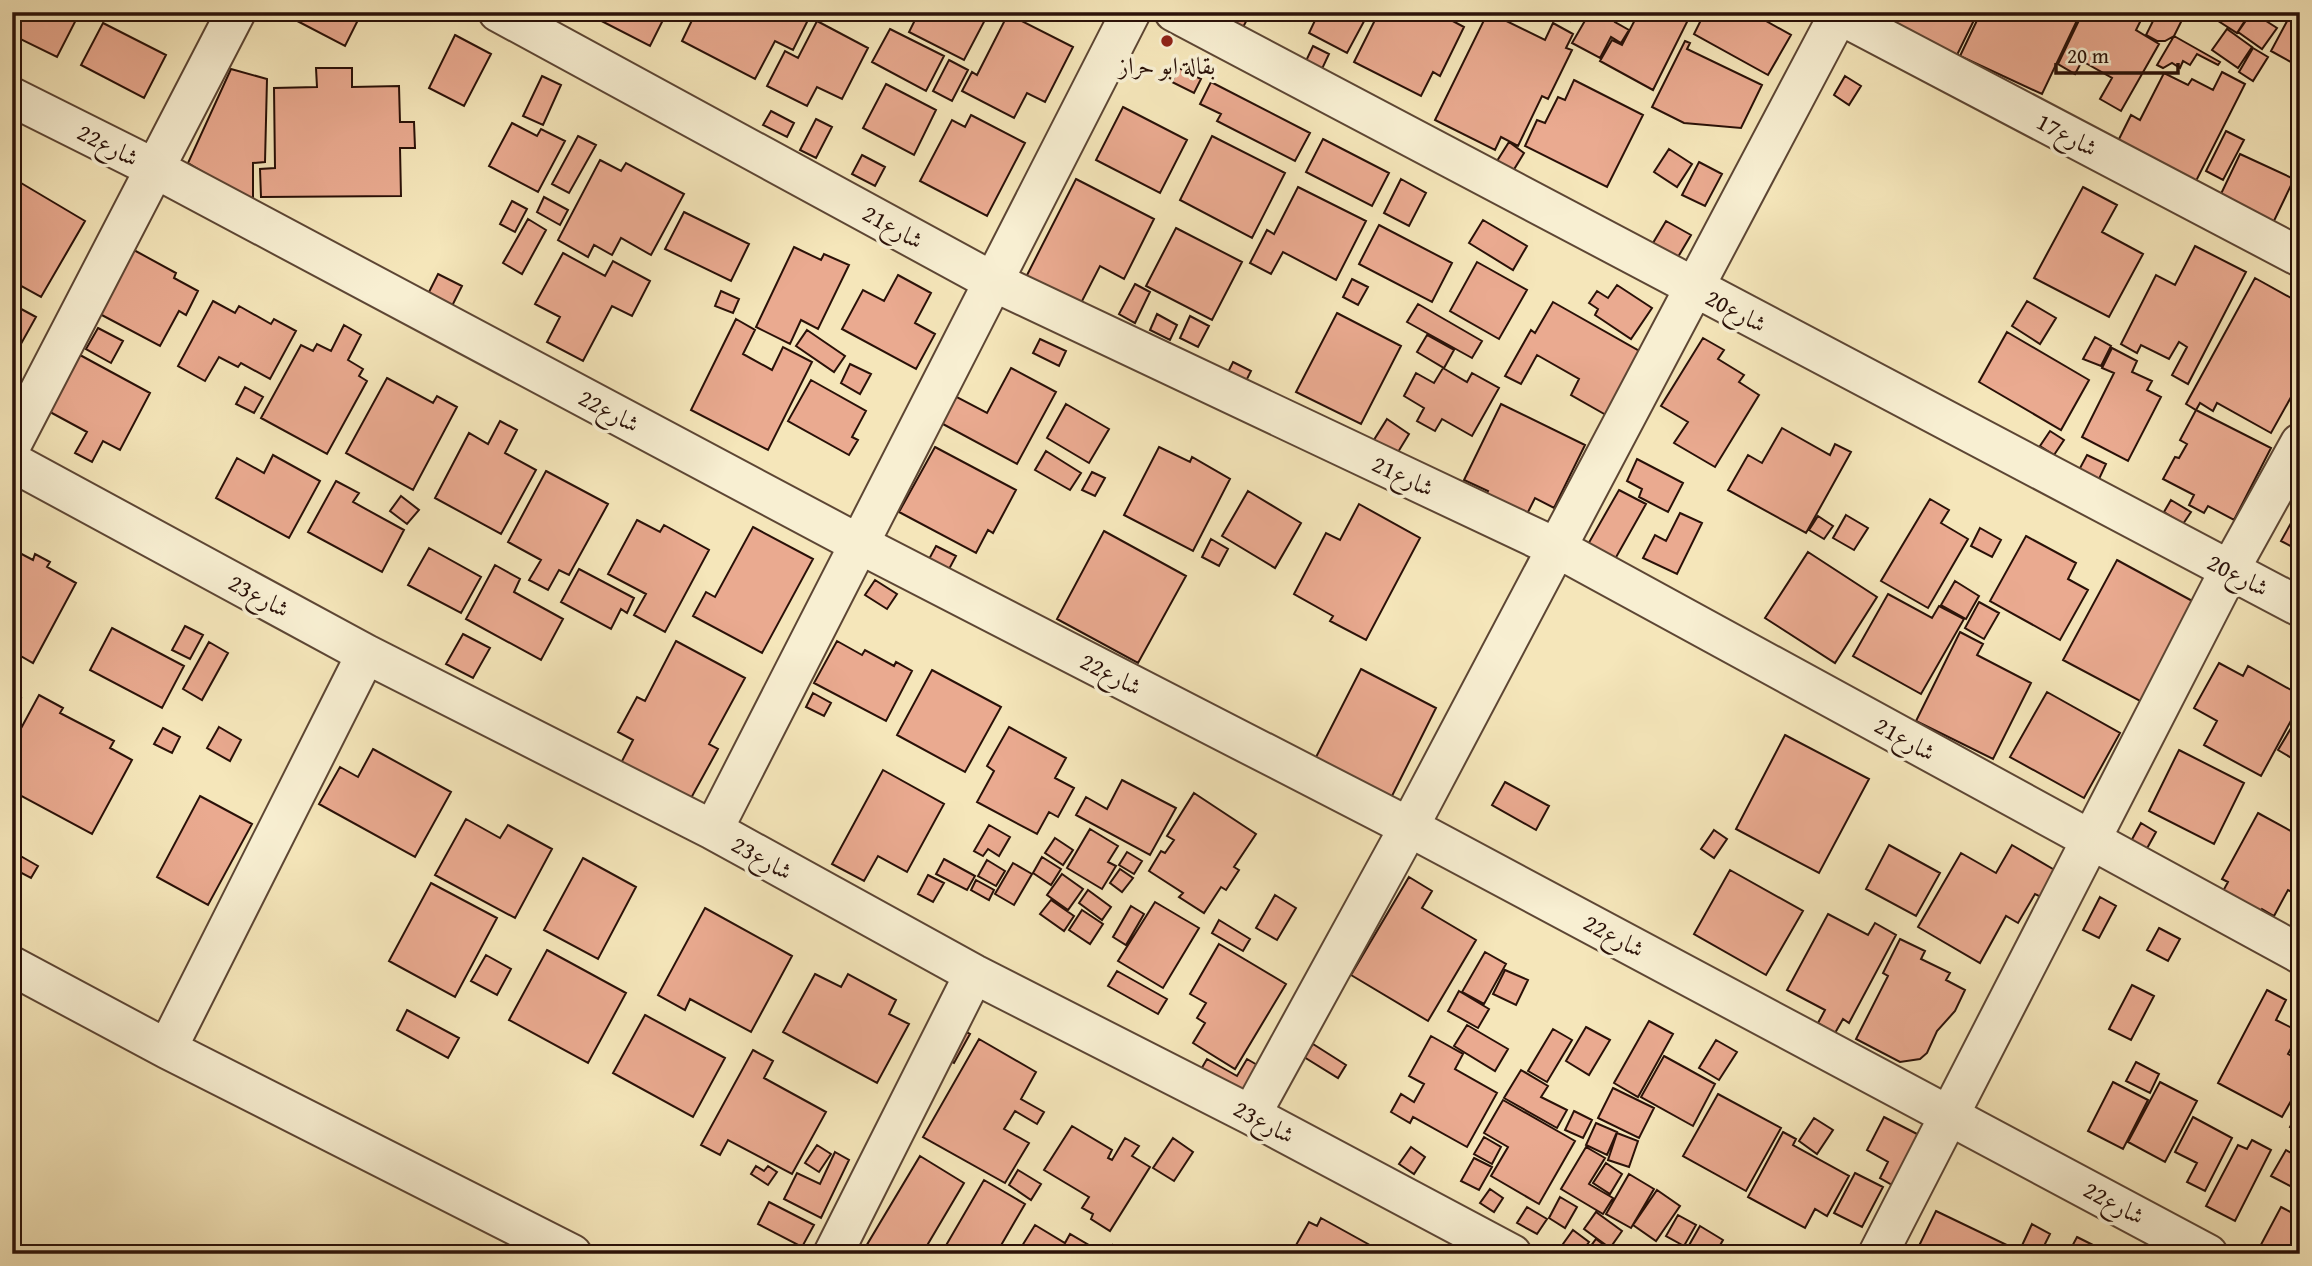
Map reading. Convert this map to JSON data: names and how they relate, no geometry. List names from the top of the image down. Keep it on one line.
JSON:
{"streets":{"street":["شارع17","شارع22","شارع21","شارع20","شارع23"]},"places":["بقالة ابو حراز"],"scale_bar":"20 m"}
